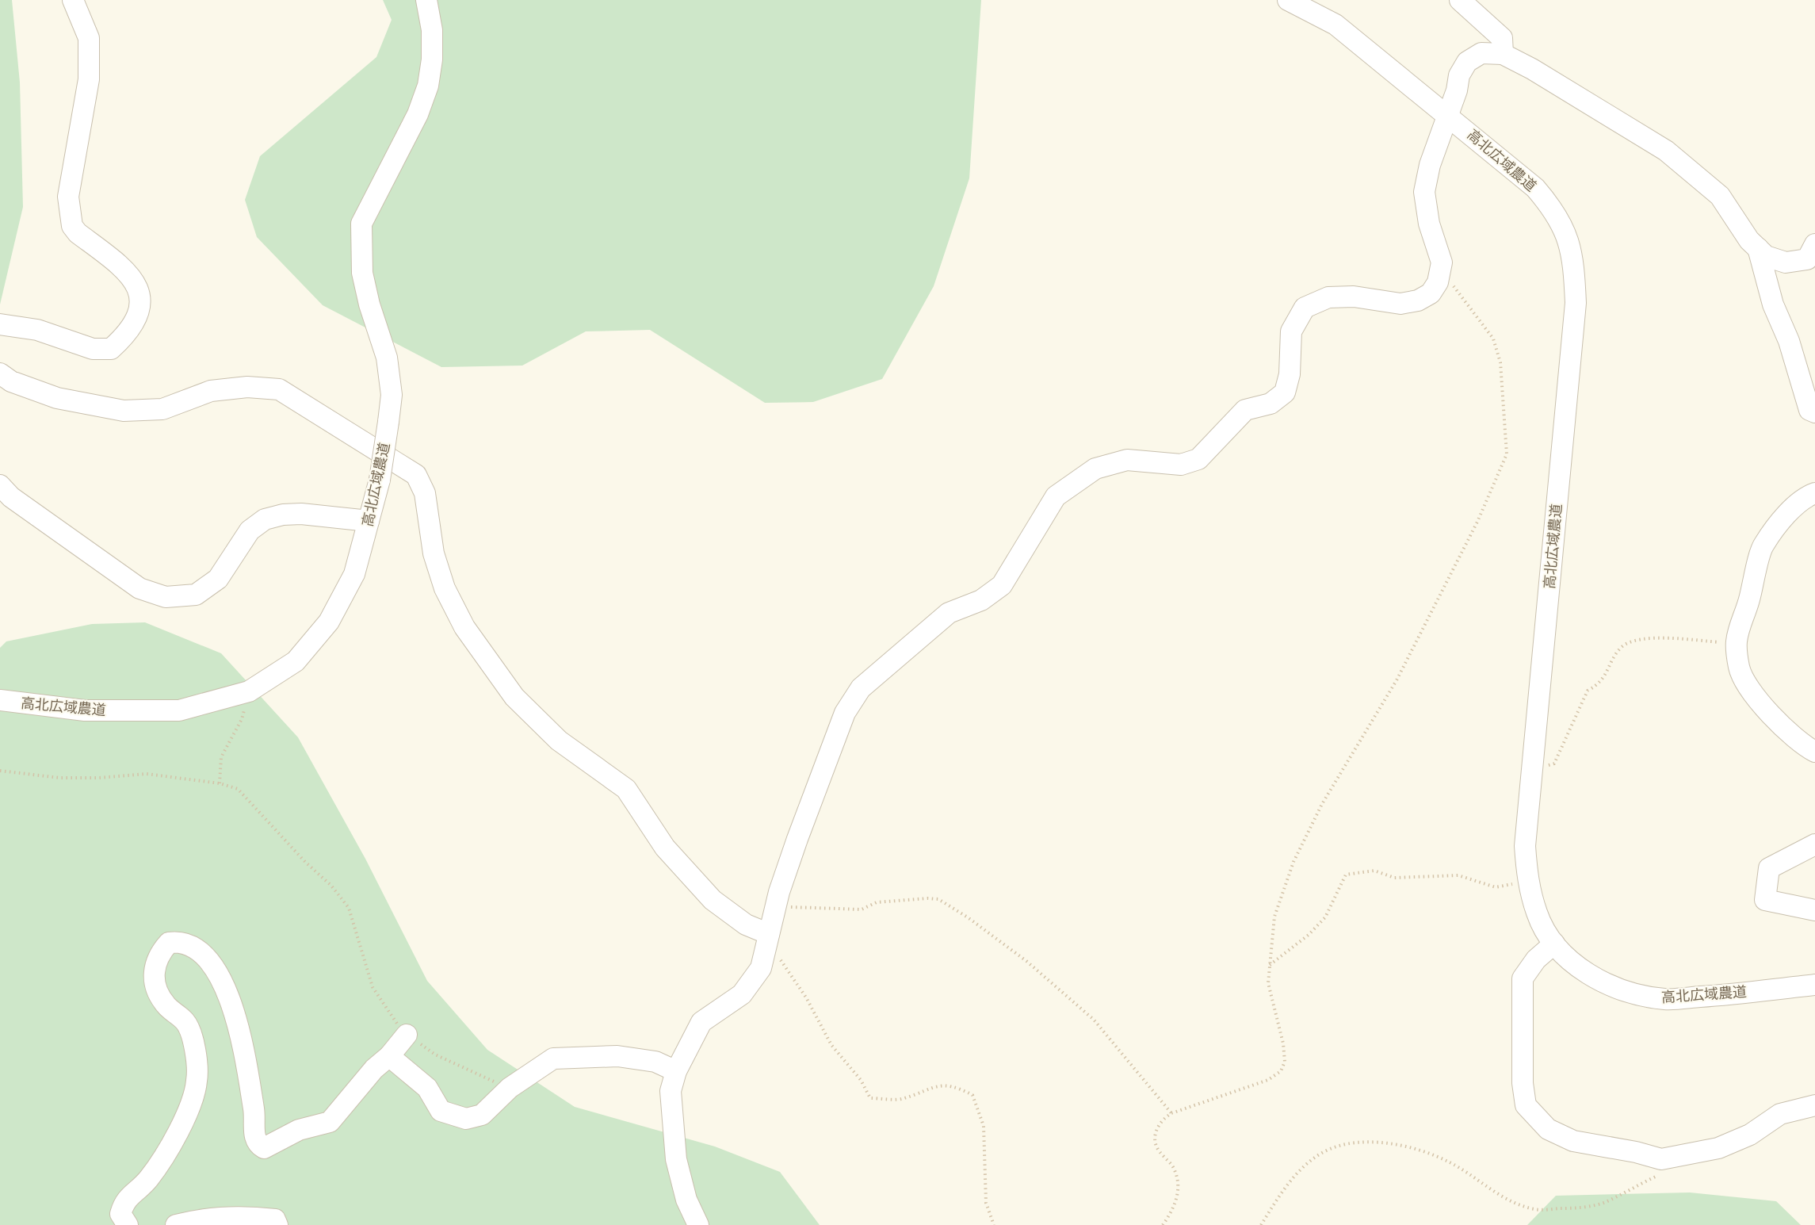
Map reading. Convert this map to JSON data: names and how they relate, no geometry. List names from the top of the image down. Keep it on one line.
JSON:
{"streets":{"street":["高北広域農道"]}}
